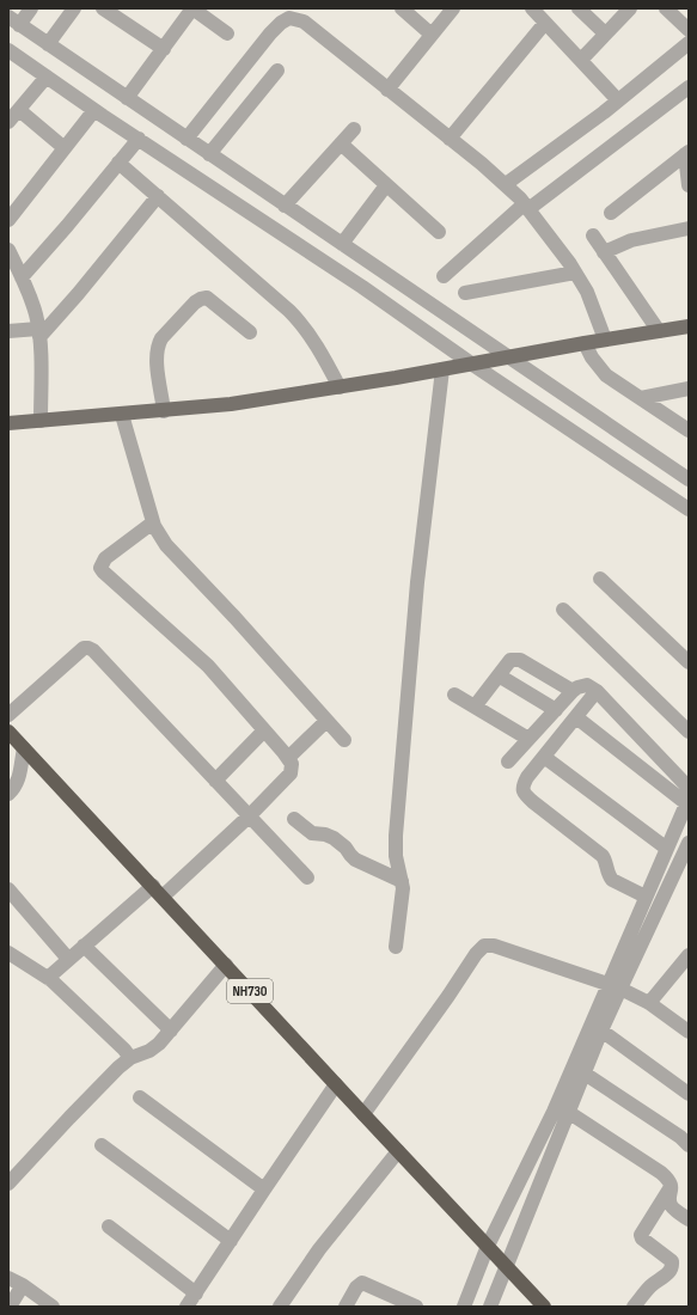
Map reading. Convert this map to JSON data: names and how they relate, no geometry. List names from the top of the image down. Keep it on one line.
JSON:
{"streets":{"highway":["NH730"]}}
